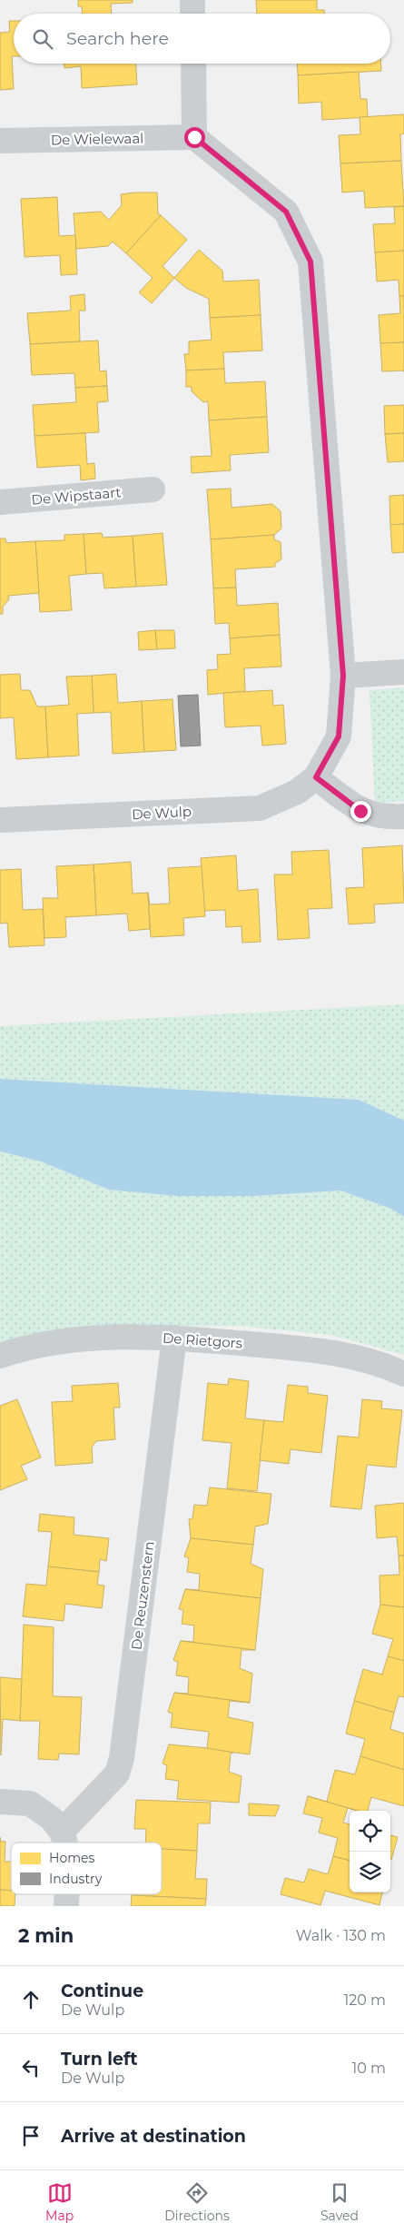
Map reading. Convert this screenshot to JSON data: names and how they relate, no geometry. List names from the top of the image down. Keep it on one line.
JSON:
{"streets":{"street":["De Wielewaal","De Wipstaart","De Wulp","De Rietgors","De Reuzenstern"]},"crossings":[["De Wielewaal","De Wulp"],["De Rietgors","De Reuzenstern"]],"legend":["Homes","Industry"],"page":{"search":"Search here","heading":["2 min","Walk · 130 m"],"list":[["Continue","De Wulp","120 m"],["Turn left","De Wulp","10 m"],"Arrive at destination"],"nav":["Map","Directions","Saved"]}}
